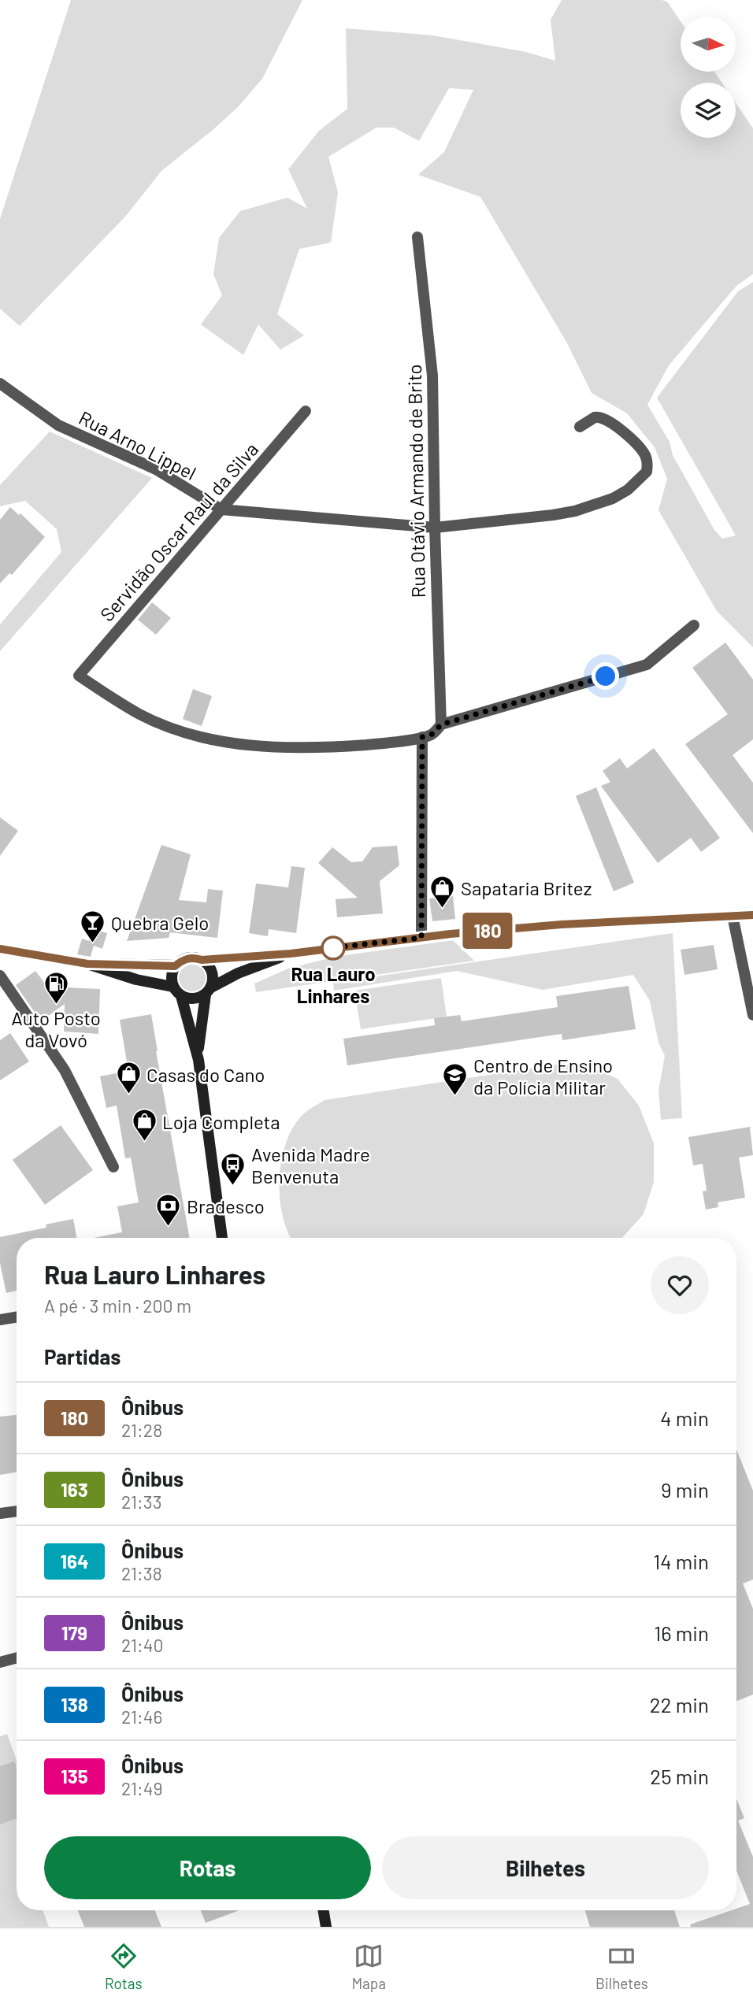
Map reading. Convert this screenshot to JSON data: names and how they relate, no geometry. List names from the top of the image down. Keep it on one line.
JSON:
{"streets":{"street":["Rua Arno Lippel","Rua Otávio Armando de Brito","Servidão Oscar Raul da Silva"]},"crossings":[["Rua Arno Lippel","Rua Otávio Armando de Brito"],["Rua Arno Lippel","Servidão Oscar Raul da Silva"]],"places":{"shop":["Sapataria Britez","Casas do Cano","Loja Completa"],"bar":["Quebra Gelo"],"other":["Rua Lauro Linhares"],"fuel station":["Auto Posto da Vovó"],"school or university":["Centro de Ensino da Polícia Militar"],"bus stop":["Avenida Madre Benvenuta"],"bank":["Bradesco"]},"lines":["bus line 180"],"north":"right","page":{"on_map":"180","heading":[["Rua Lauro Linhares","A pé · 3 min · 200 m"],"Partidas"],"list":[{"mark":"180","name":"Ônibus","note":"21:28","value":"4 min"},{"mark":"163","name":"Ônibus","note":"21:33","value":"9 min"},{"mark":"164","name":"Ônibus","note":"21:38","value":"14 min"},{"mark":"179","name":"Ônibus","note":"21:40","value":"16 min"},{"mark":"138","name":"Ônibus","note":"21:46","value":"22 min"},{"mark":"135","name":"Ônibus","note":"21:49","value":"25 min"}],"buttons":["Rotas","Bilhetes"],"tabs":["Rotas","Mapa","Bilhetes"]}}
